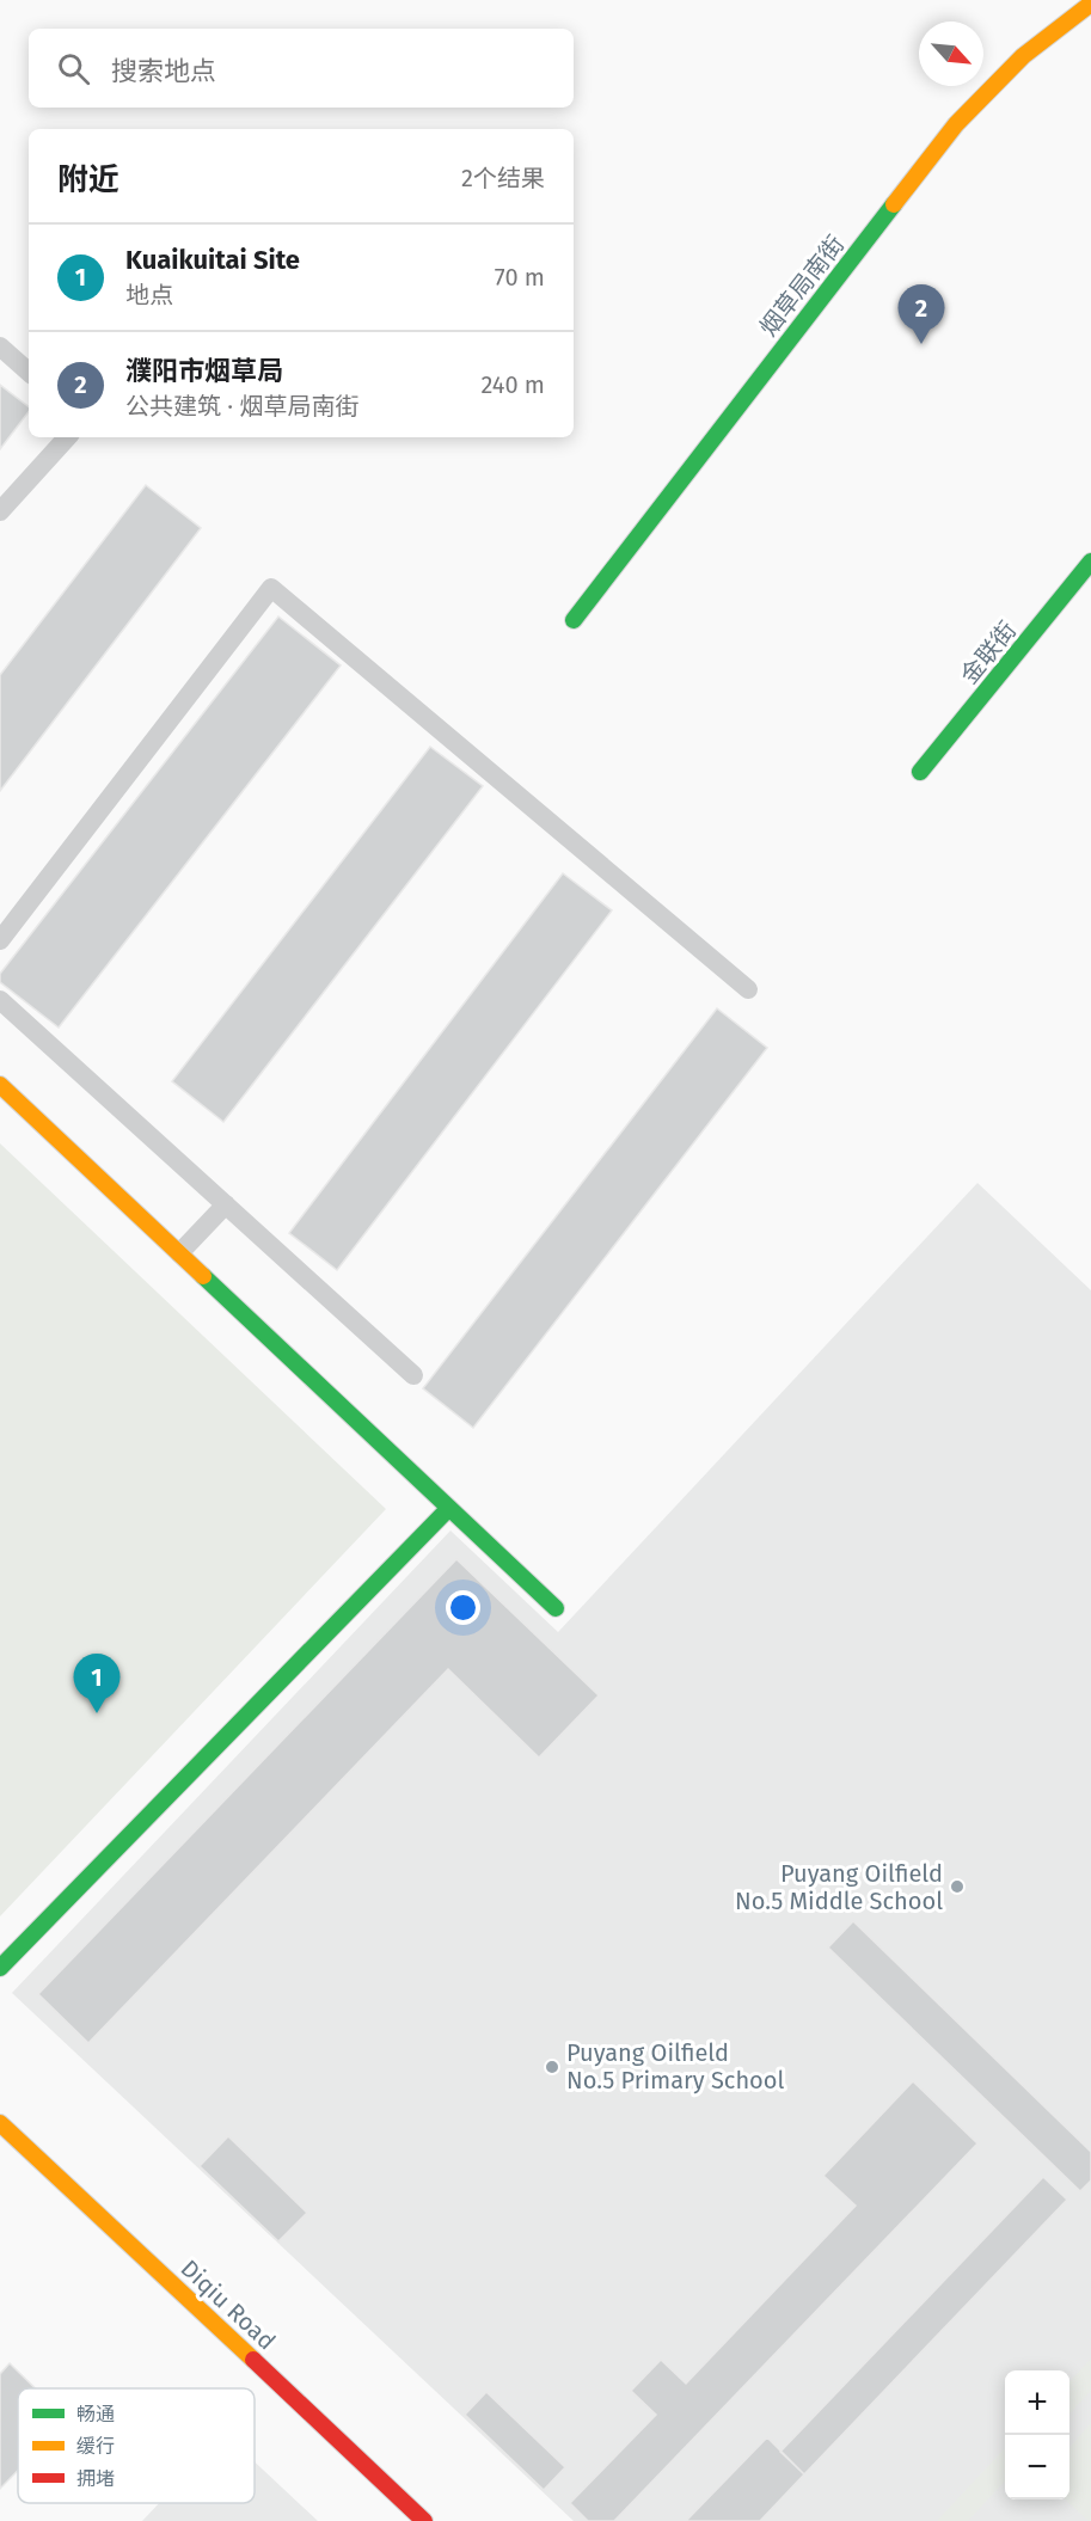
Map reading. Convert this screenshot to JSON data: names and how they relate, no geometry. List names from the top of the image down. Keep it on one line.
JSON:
{"streets":{"street":["烟草局南街","金联街","Diqiu Road"]},"places":["Puyang Oilfield No.5 Middle School","Puyang Oilfield No.5 Primary School"],"legend":["畅通","缓行","拥堵"],"north":"bottom right","page":{"search":"搜索地点","heading":["附近","2个结果"],"list":[{"mark":"1","name":"Kuaikuitai Site","note":"地点","value":"70 m"},{"mark":"2","name":"濮阳市烟草局","note":"公共建筑 · 烟草局南街","value":"240 m"}],"pins":["2","1"],"map_buttons":["+","−"]}}
